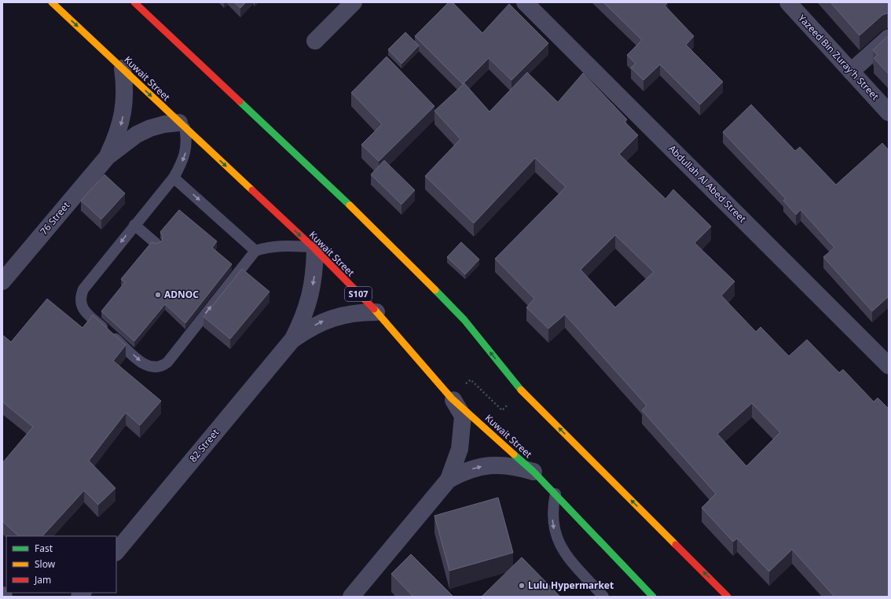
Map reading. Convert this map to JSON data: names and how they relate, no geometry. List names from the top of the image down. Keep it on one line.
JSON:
{"streets":{"main road":["Kuwait Street","S107"],"street":["Yazeed Bin Zuray'h Street","Abdullah Al Abed Street","76 Street","82 Street"]},"crossings":[["Kuwait Street","76 Street"],["Kuwait Street","82 Street"]],"places":["ADNOC","Lulu Hypermarket"],"legend":["Fast","Slow","Jam"]}
